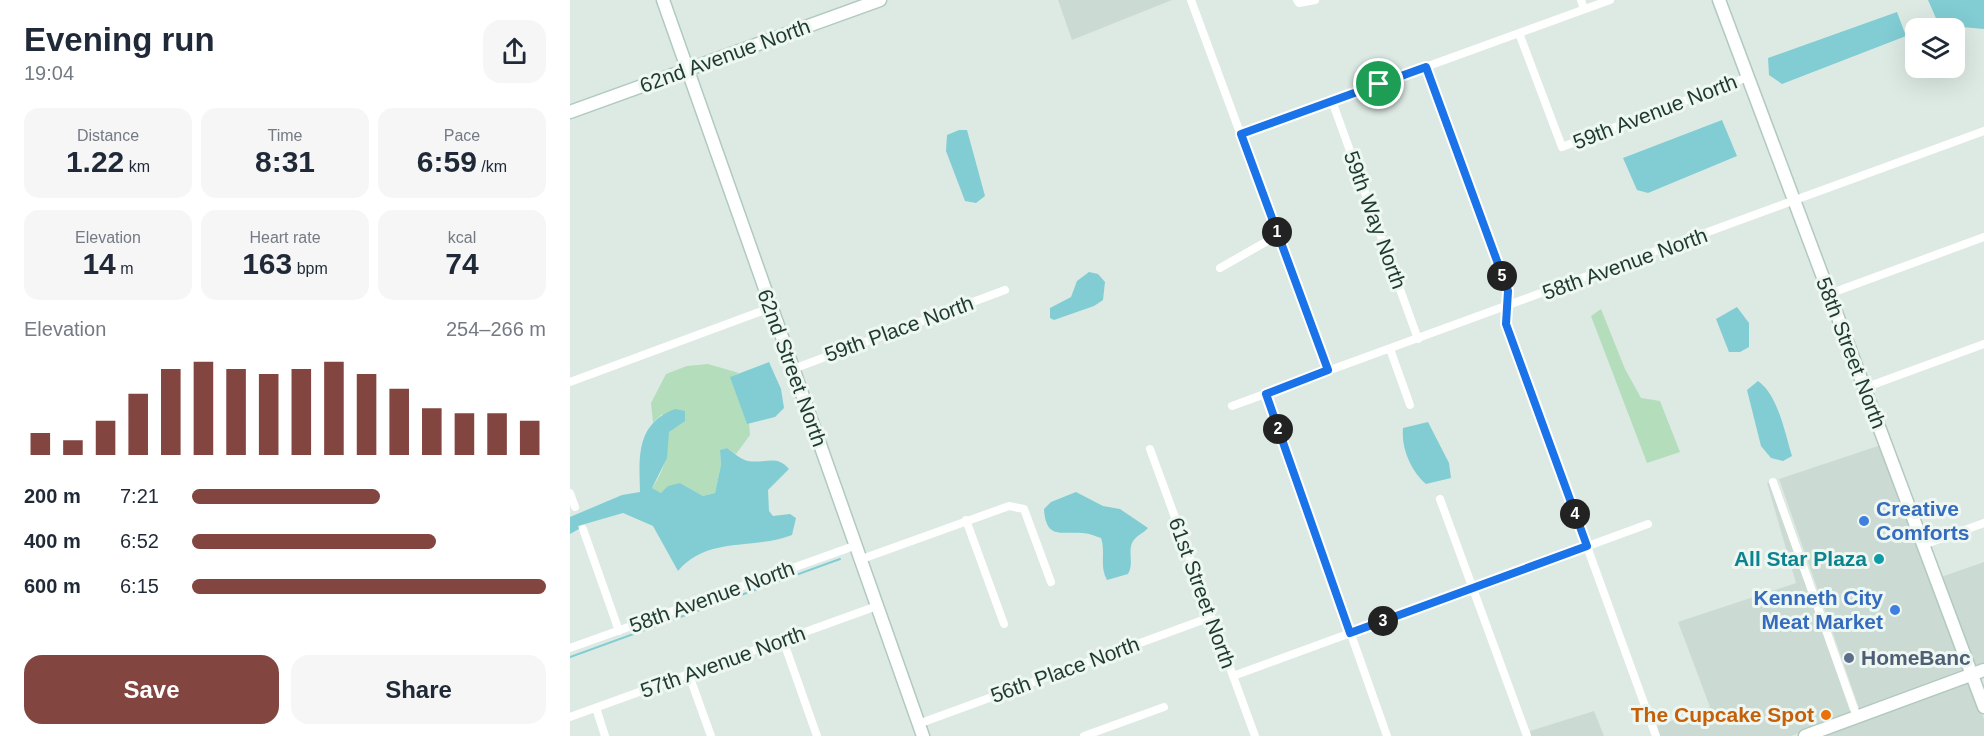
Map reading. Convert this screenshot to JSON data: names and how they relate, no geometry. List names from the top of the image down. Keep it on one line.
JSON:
{"streets":{"street":["62nd Avenue North","59th Avenue North","59th Way North","58th Avenue North","59th Place North","58th Street North","62nd Street North","61st Street North","57th Avenue North","56th Place North"]},"crossings":[["62nd Avenue North","62nd Street North"],["59th Avenue North","58th Street North"],["59th Way North","58th Avenue North"],["58th Avenue North","58th Street North"],["58th Avenue North","62nd Street North"],["59th Place North","62nd Street North"],["62nd Street North","57th Avenue North"],["62nd Street North","56th Place North"],["61st Street North","56th Place North"]],"places":["Creative Comforts","All Star Plaza","Kenneth City Meat Market","HomeBanc","The Cupcake Spot"],"page":{"heading":["Evening run","19:04"],"stats":[["Distance","1.22 km"],["Time","8:31"],["Pace","6:59 /km"],["Elevation","14 m"],["Heart rate","163 bpm"],["kcal","74"]],"pins":["1","5","2","4","3"],"chart":["Elevation","254–266 m"],"list":[{"name":"200 m","note":"7:21"},{"name":"400 m","note":"6:52"},{"name":"600 m","note":"6:15"}],"buttons":["Save","Share"]}}
